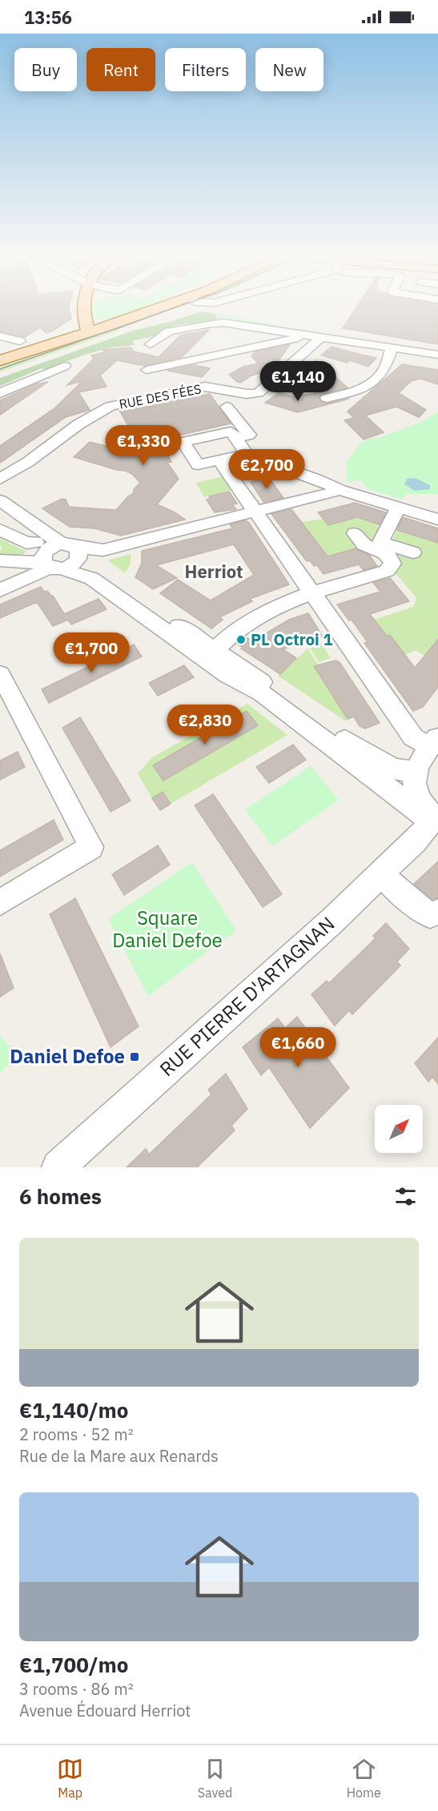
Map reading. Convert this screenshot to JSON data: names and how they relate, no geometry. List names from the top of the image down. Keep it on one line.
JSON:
{"streets":{"street":["RUE DES FÉES","RUE PIERRE D'ARTAGNAN"]},"districts":["Herriot"],"parks":["Square Daniel Defoe"],"places":{"other":["PL Octroi 1"],"transit":["Daniel Defoe"]},"north":"top right","page":{"status":"13:56","chip":["Buy","Rent","Filters","New"],"price":["€1,140","€1,330","€2,700","€1,700","€2,830","€1,660"],"heading":"6 homes","list":[{"name":"€1,140/mo","note":"2 rooms · 52 m² · Rue de la Mare aux Renards"},{"name":"€1,700/mo","note":"3 rooms · 86 m² · Avenue Édouard Herriot"}],"tabs":["Map","Saved","Home"]}}
